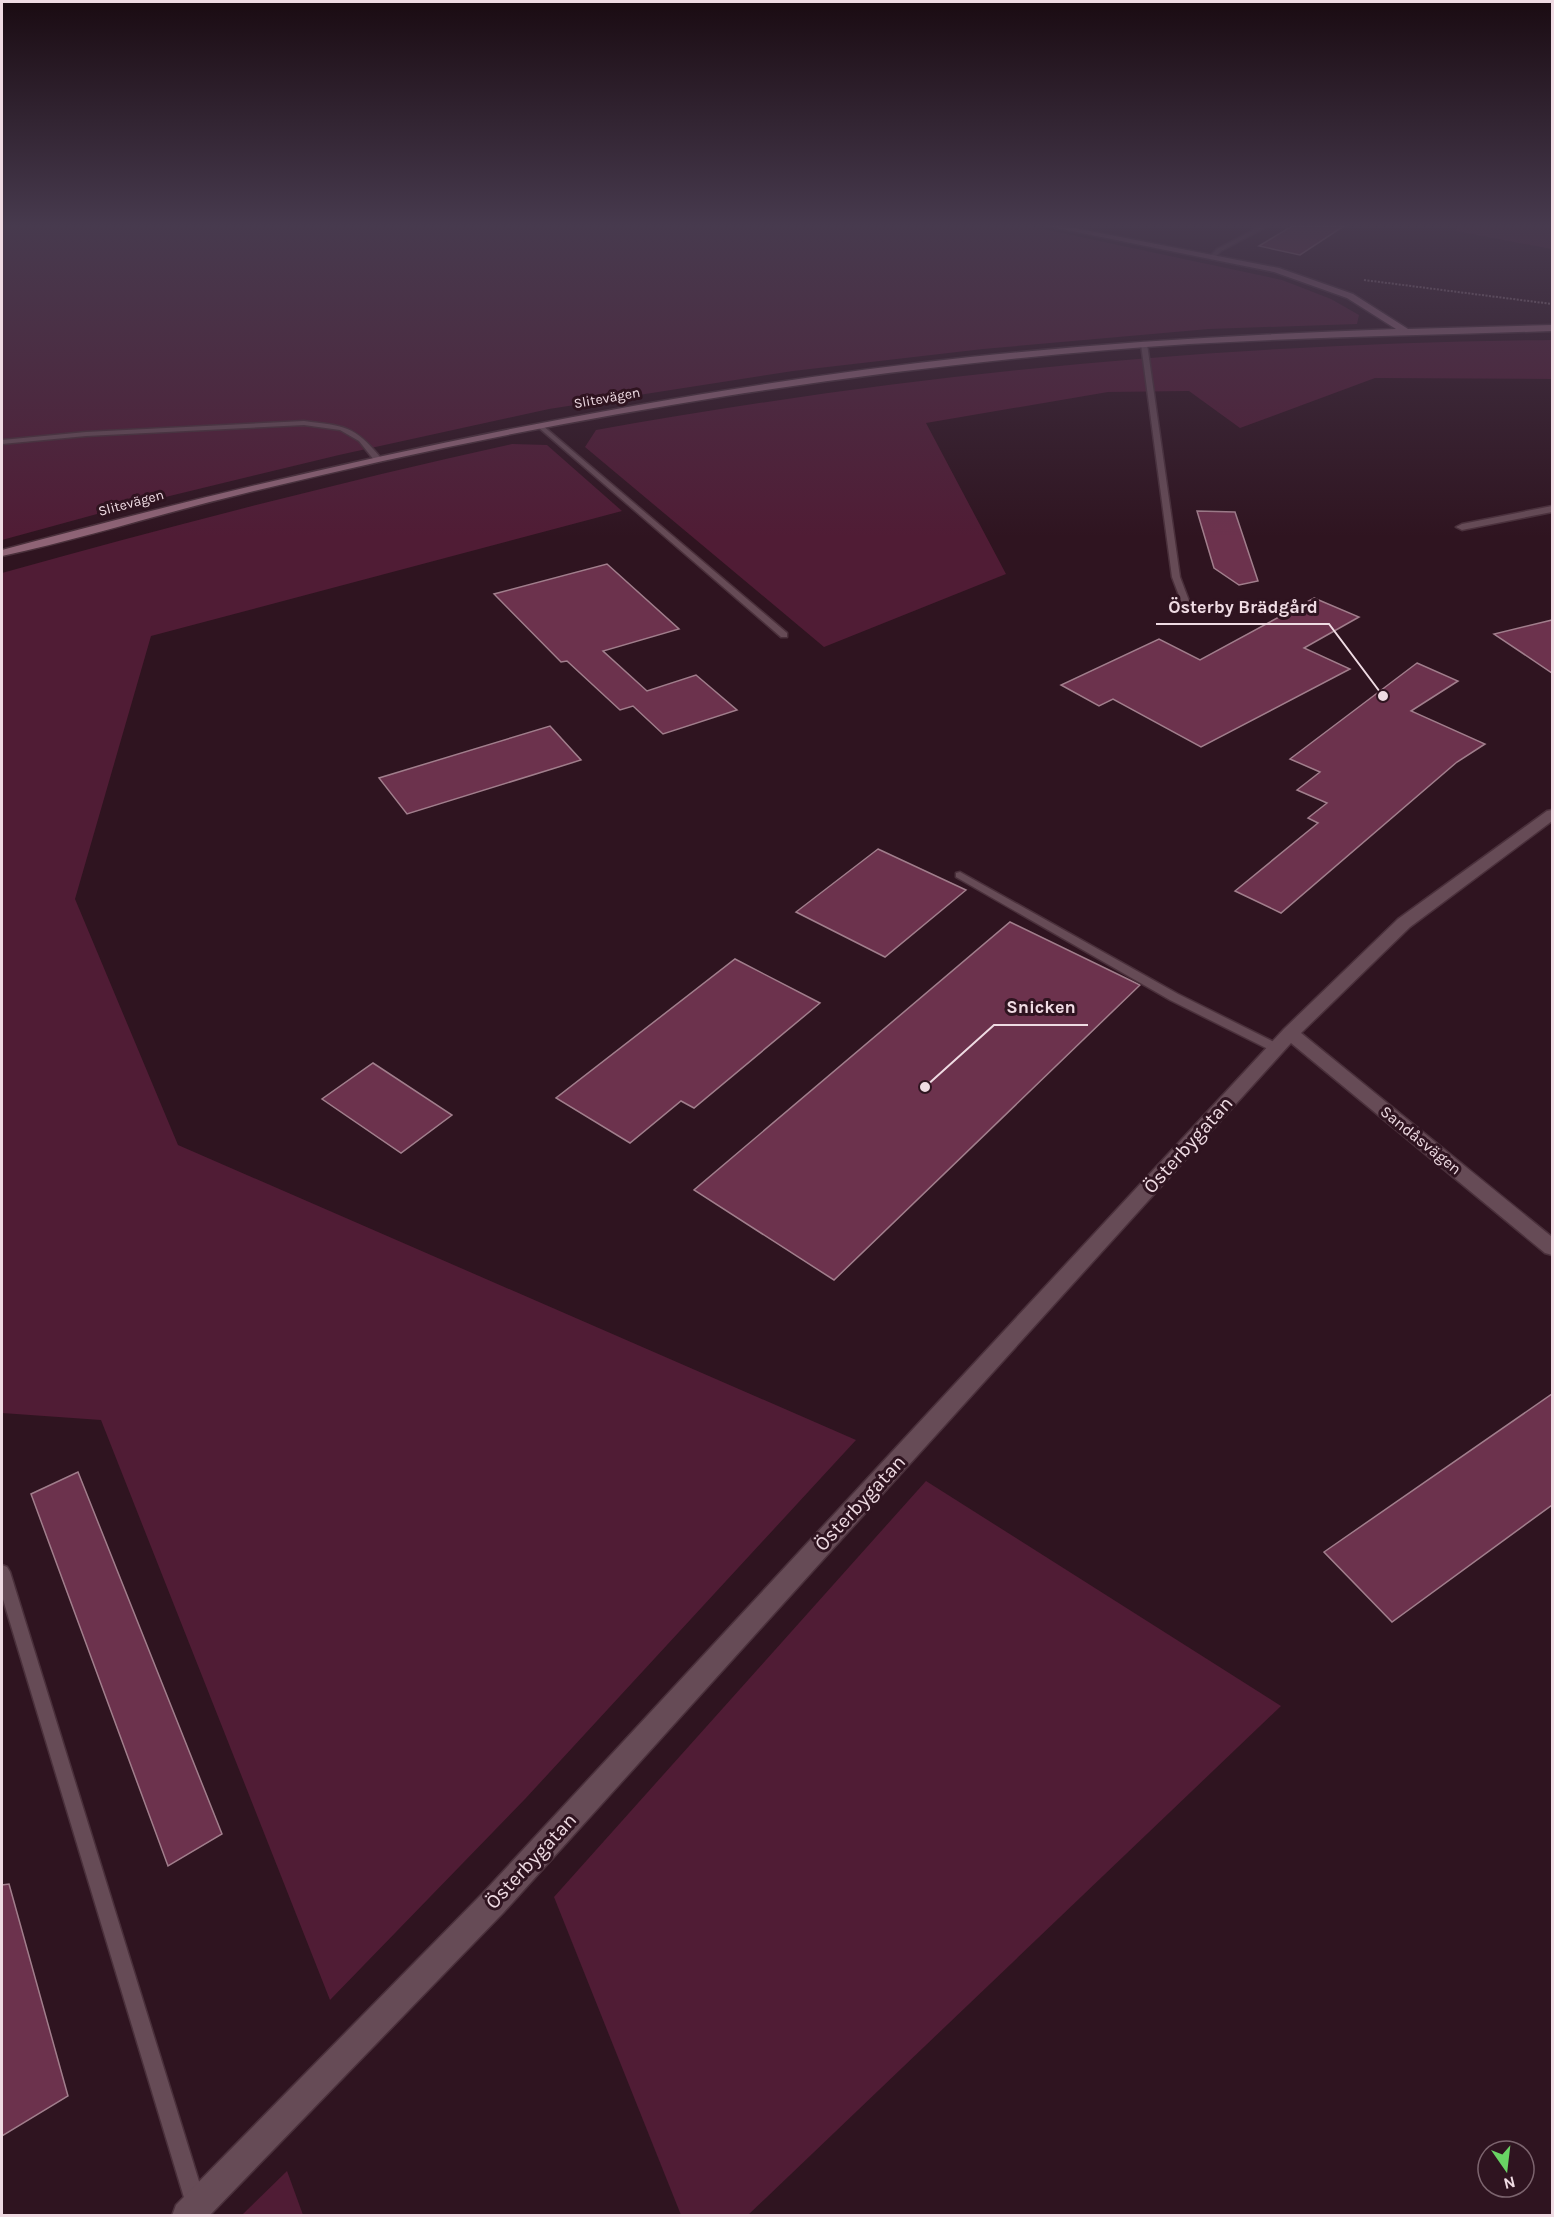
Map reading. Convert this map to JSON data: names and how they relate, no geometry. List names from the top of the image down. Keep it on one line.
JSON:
{"streets":{"main road":["Slitevägen"],"street":["Sandåsvägen","Österbygatan"]},"crossings":[["Sandåsvägen","Österbygatan"]],"places":["Österby Brädgård","Snicken"],"north":"bottom"}
